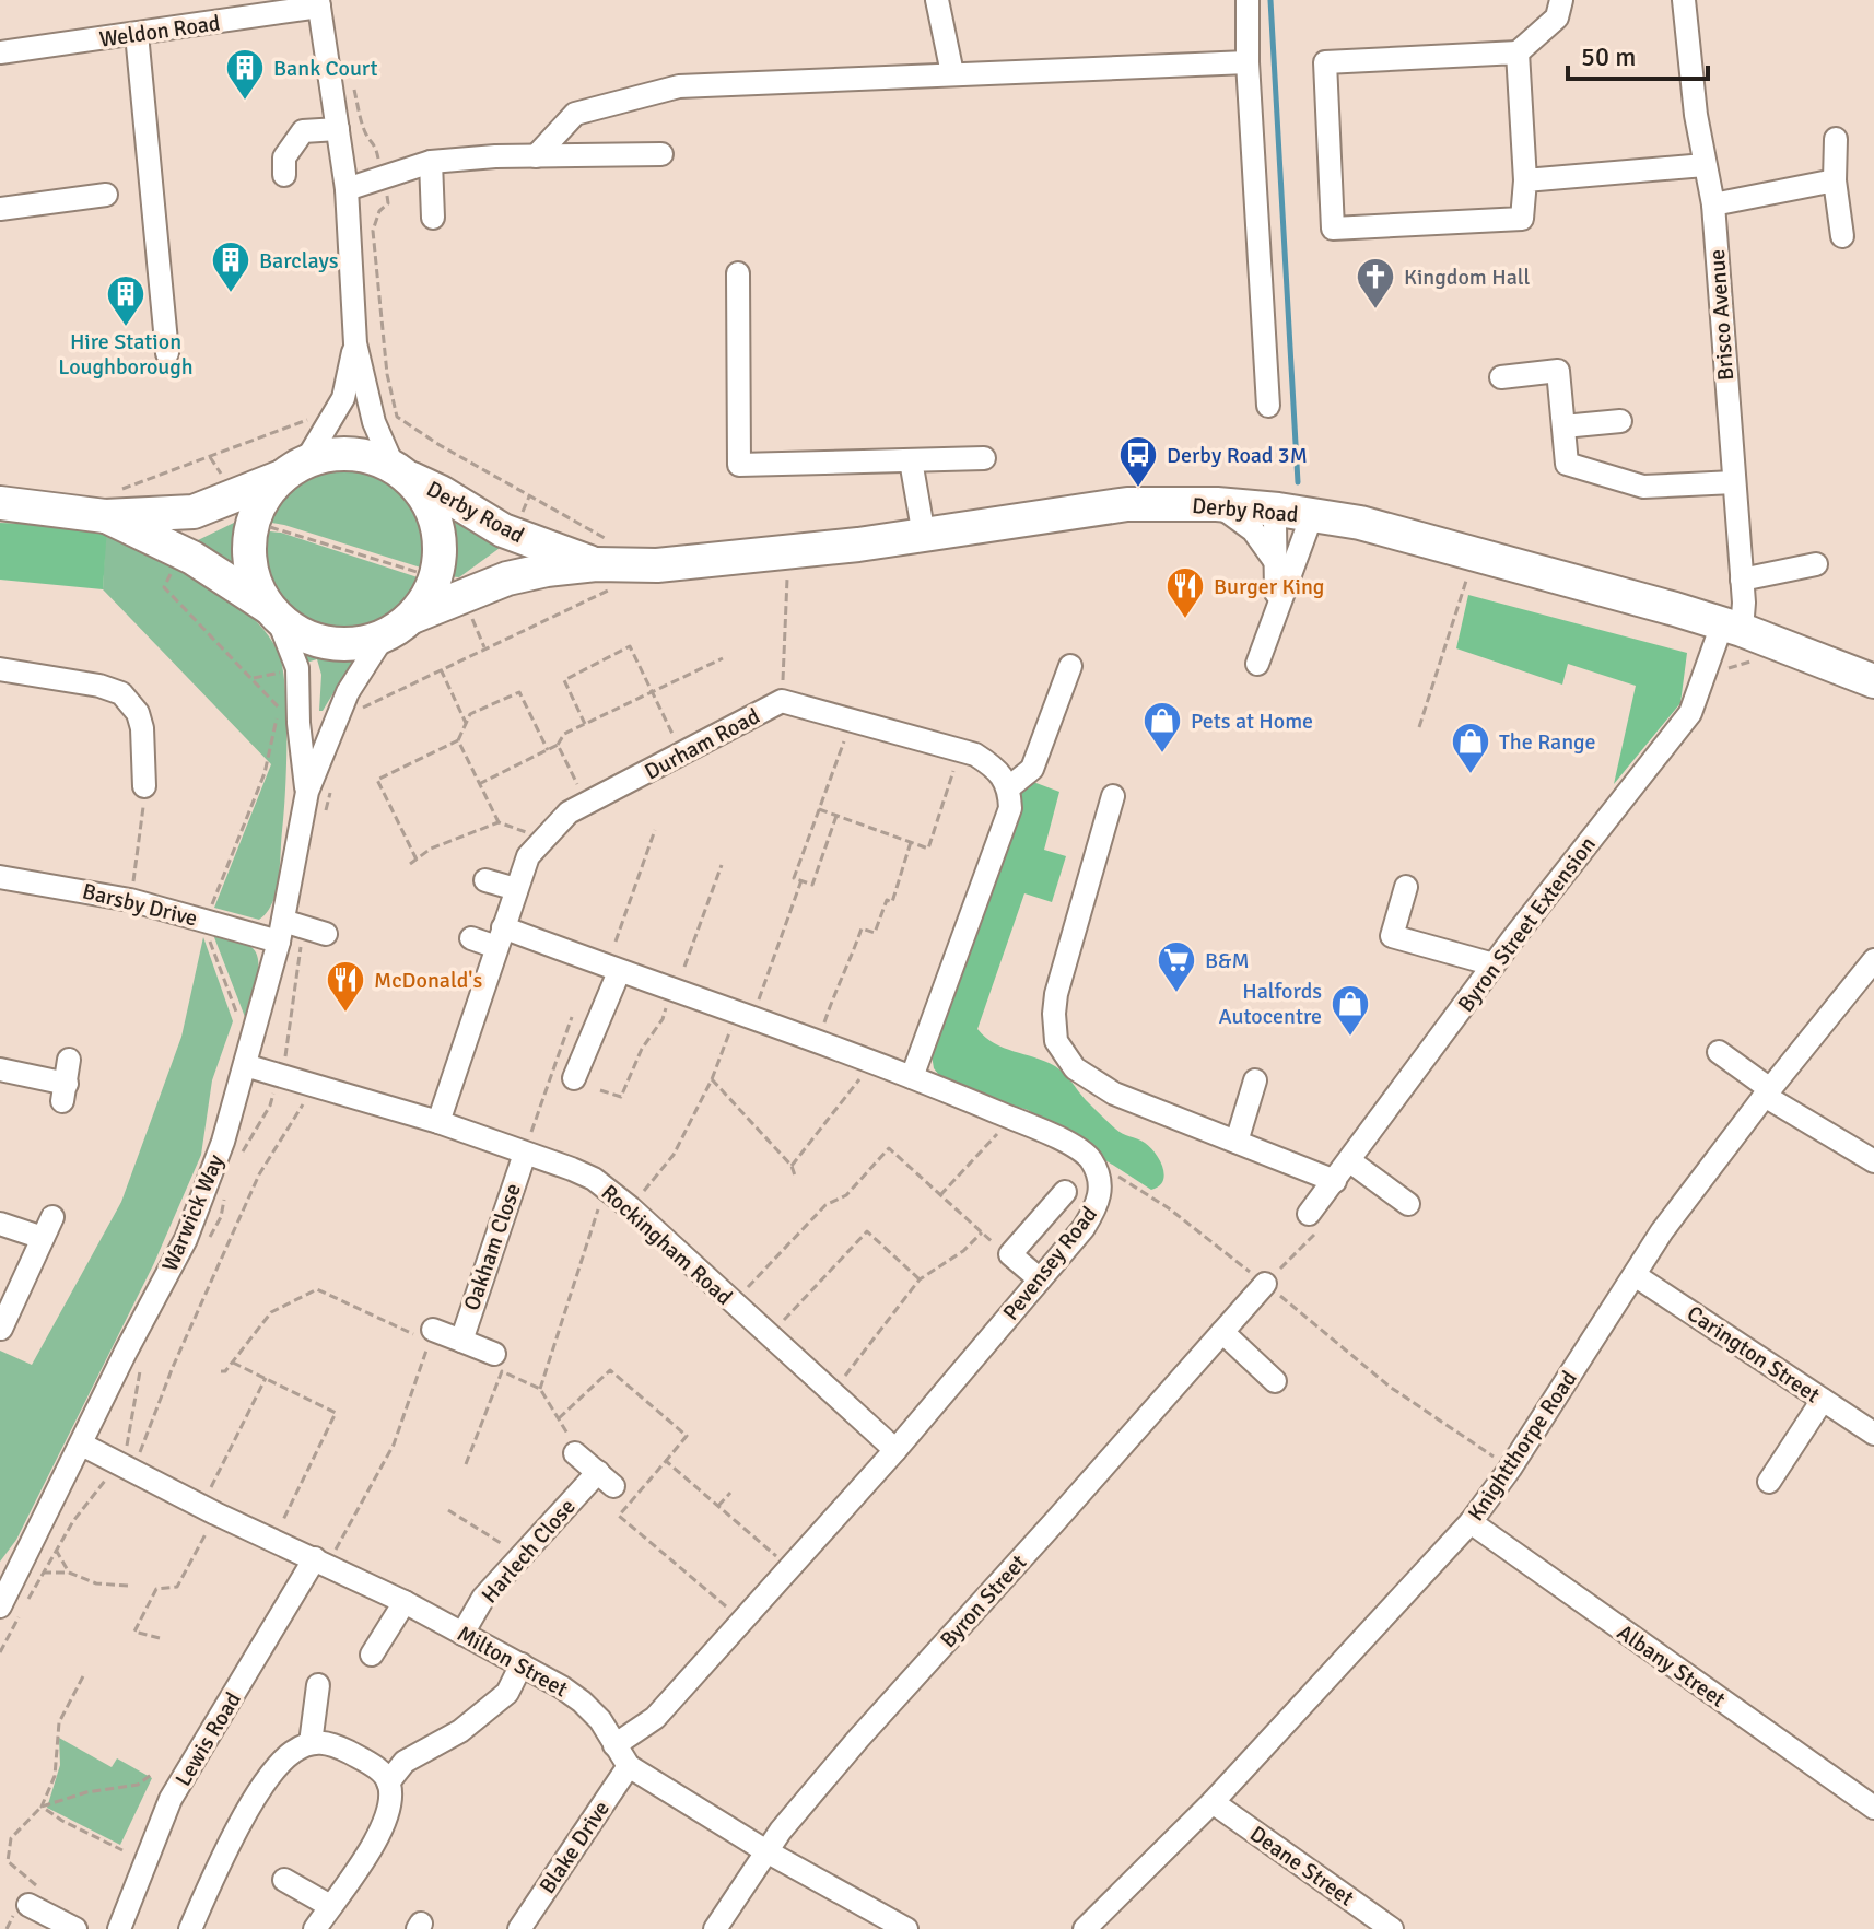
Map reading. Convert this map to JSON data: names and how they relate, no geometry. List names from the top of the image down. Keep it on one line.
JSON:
{"streets":{"highway":["Derby Road"],"street":["Weldon Road","Brisco Avenue","Durham Road","Barsby Drive","Byron Street Extension","Warwick Way","Rockingham Road","Oakham Close","Pevensey Road","Carington Street","Knightthorpe Road","Harlech Close","Byron Street","Milton Street","Albany Street","Lewis Road","Blake Drive","Deane Street"]},"crossings":[["Brisco Avenue","Derby Road"],["Brisco Avenue","Byron Street Extension"],["Derby Road","Byron Street Extension"],["Derby Road","Warwick Way"],["Durham Road","Rockingham Road"],["Barsby Drive","Warwick Way"],["Warwick Way","Rockingham Road"],["Warwick Way","Milton Street"],["Rockingham Road","Oakham Close"],["Rockingham Road","Pevensey Road"],["Pevensey Road","Milton Street"],["Carington Street","Knightthorpe Road"],["Knightthorpe Road","Albany Street"],["Knightthorpe Road","Deane Street"],["Harlech Close","Milton Street"],["Byron Street","Milton Street"],["Milton Street","Lewis Road"],["Milton Street","Blake Drive"]],"places":{"building":["Bank Court","Barclays","Hire Station Loughborough"],"church":["Kingdom Hall"],"bus stop":["Derby Road 3M"],"restaurant":["Burger King","McDonald's"],"shop":["Pets at Home","The Range","Halfords Autocentre"],"supermarket":["B&M"]},"scale_bar":"50 m"}
